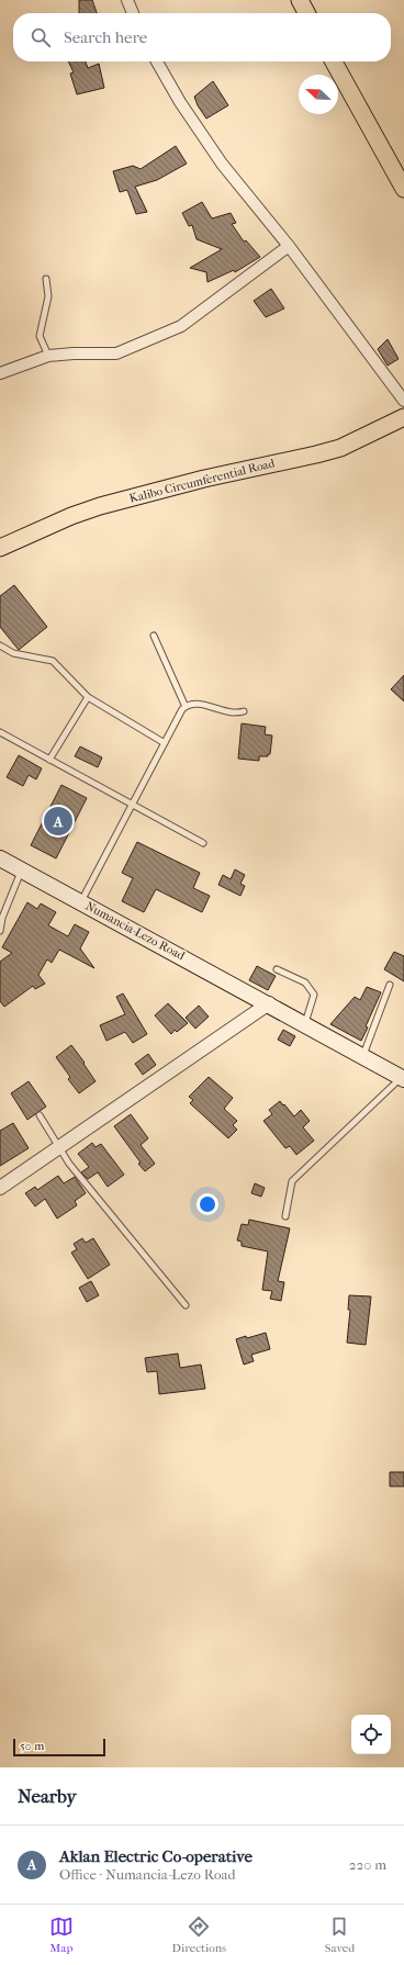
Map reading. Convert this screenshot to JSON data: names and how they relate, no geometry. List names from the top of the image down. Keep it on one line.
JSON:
{"streets":{"main road":["Kalibo Circumferential Road","Numancia-Lezo Road"]},"scale_bar":"50 m","north":"top left","page":{"search":"Search here","pins":"A","scale":"50 m","heading":"Nearby","list":[{"mark":"A","name":"Aklan Electric Co-operative","note":"Office · Numancia-Lezo Road","value":"220 m"}],"nav":["Map","Directions","Saved"]}}
